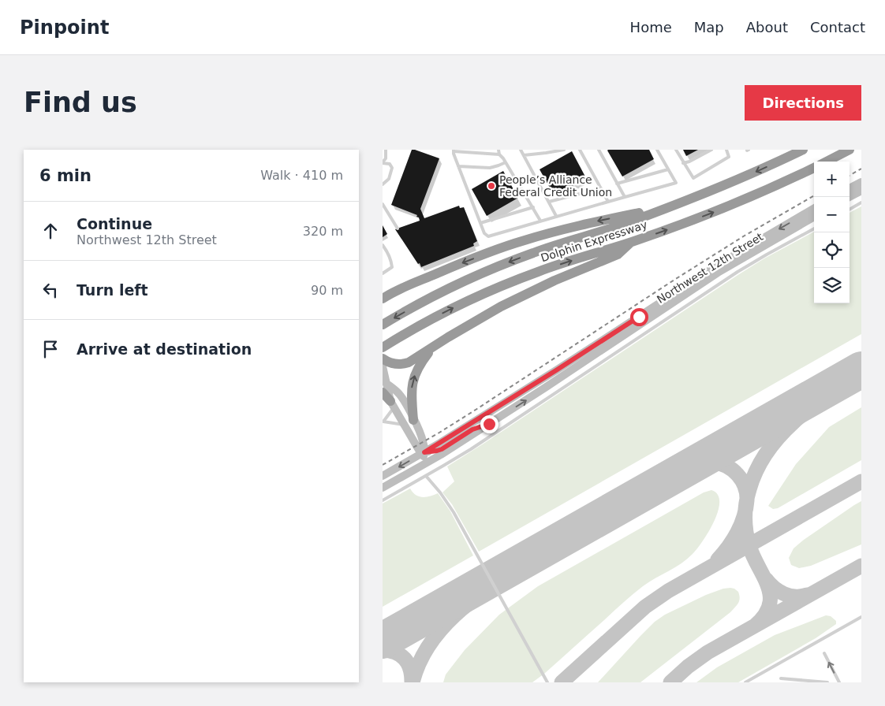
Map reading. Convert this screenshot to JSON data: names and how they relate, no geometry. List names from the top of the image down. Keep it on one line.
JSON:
{"streets":{"highway":["Dolphin Expressway"],"main road":["Northwest 12th Street"]},"places":["People’s Alliance Federal Credit Union"],"page":{"header":"Pinpoint","nav":["Home","Map","About","Contact"],"buttons":"Directions","title":"Find us","heading":["6 min","Walk · 410 m"],"map_buttons":["+","−"],"list":[["Continue","Northwest 12th Street","320 m"],["Turn left","90 m"],"Arrive at destination"]}}
